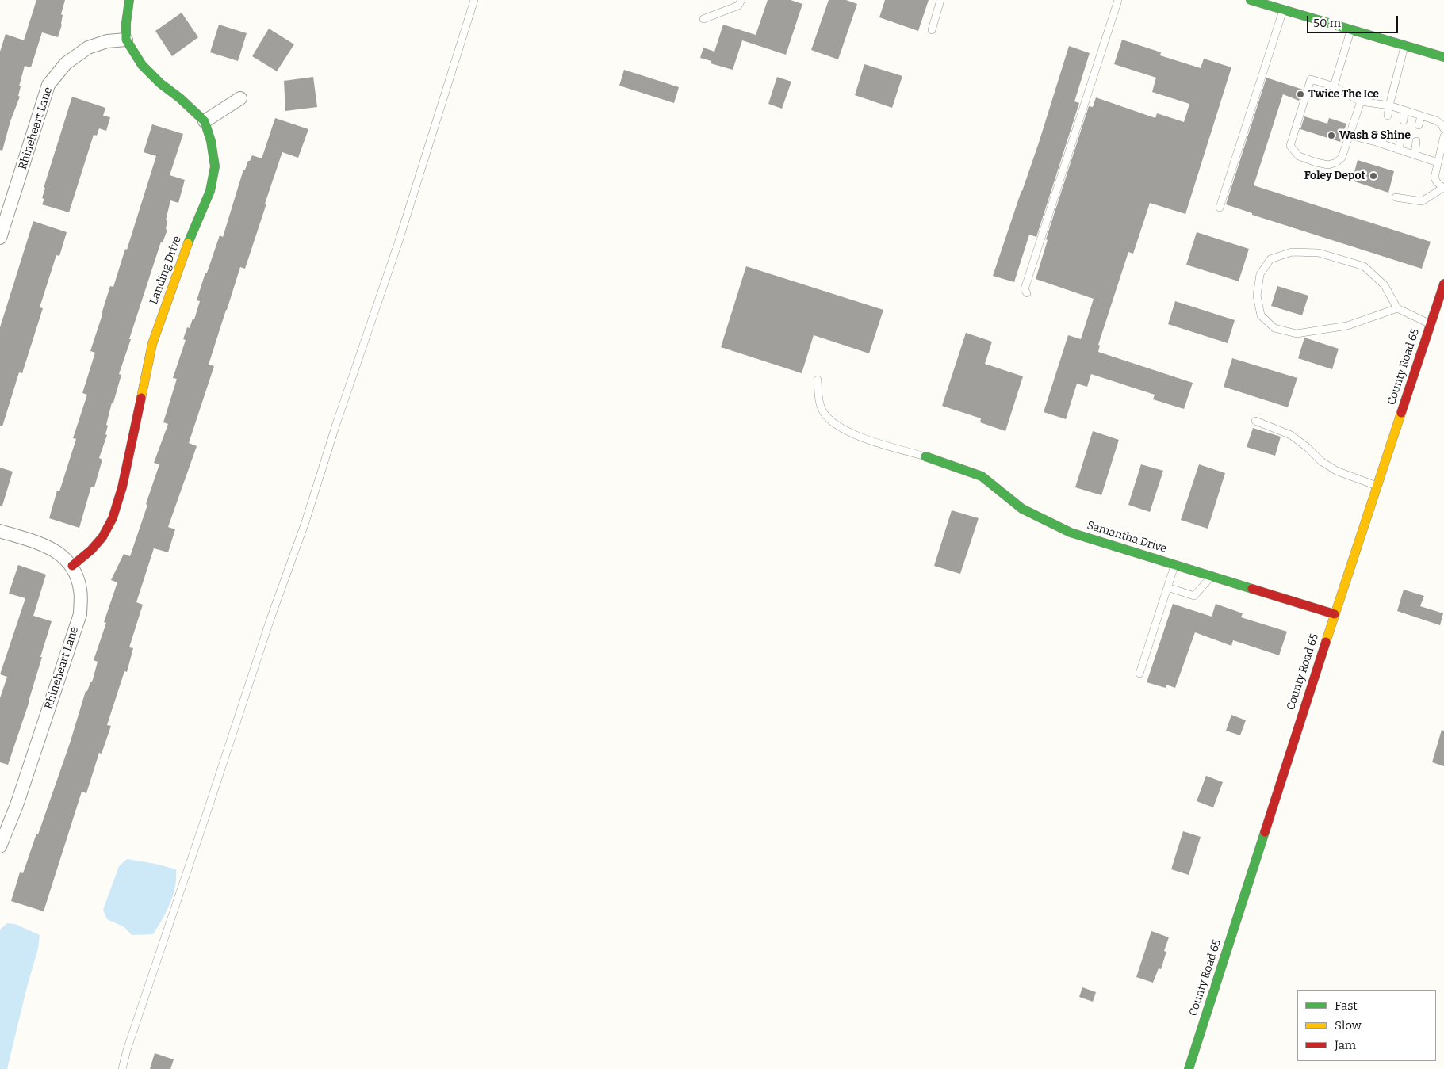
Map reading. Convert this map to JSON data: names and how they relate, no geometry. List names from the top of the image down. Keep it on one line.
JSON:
{"streets":{"street":["Rhineheart Lane","Landing Drive","County Road 65","Samantha Drive"]},"crossings":[["Rhineheart Lane","Landing Drive"],["County Road 65","Samantha Drive"]],"places":["Twice The Ice","Wash & Shine","Foley Depot"],"legend":["Fast","Slow","Jam"],"scale_bar":"50 m"}
